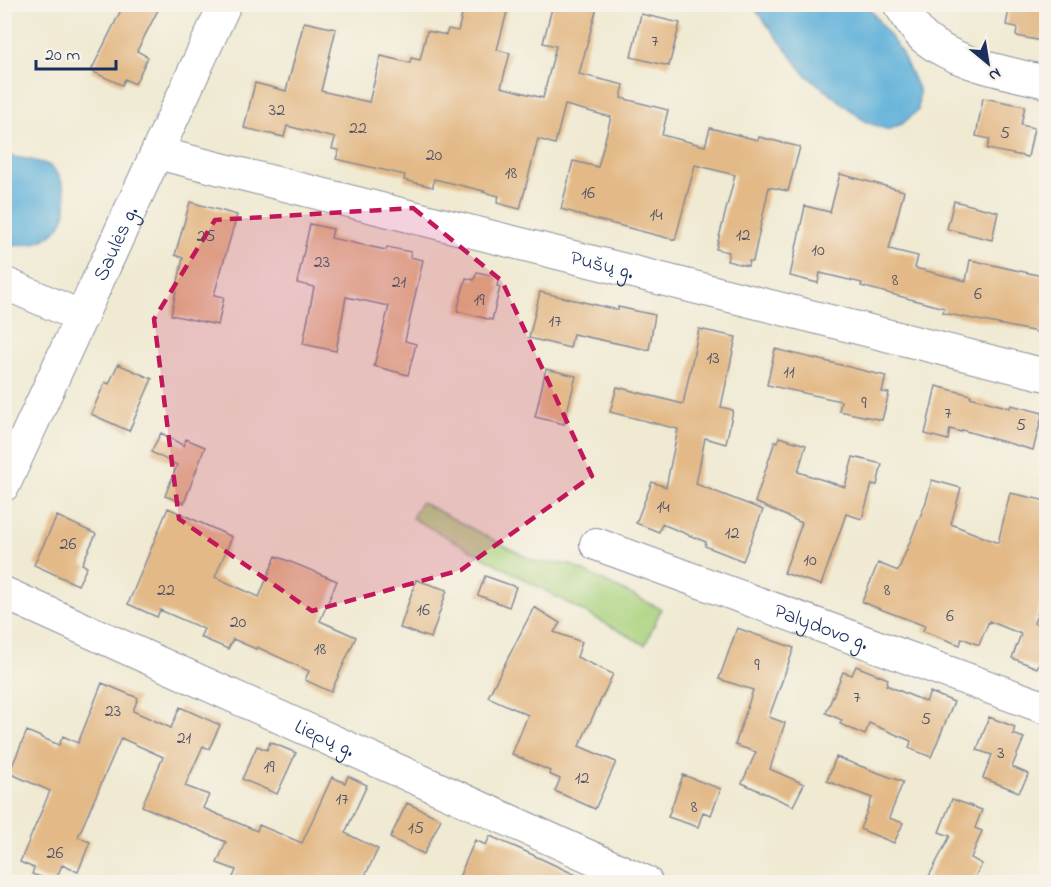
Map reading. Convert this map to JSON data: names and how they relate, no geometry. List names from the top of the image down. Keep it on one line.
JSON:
{"streets":{"street":["Saulės g.","Pušų g.","Palydovo g.","Liepų g."]},"crossings":[["Saulės g.","Pušų g."]],"house_numbers":["7","32","22","5","20","18","16","14","12","25","10","23","8","21","6","19","17","13","11","9","7","5","14","12","26","10","22","8","16","6","20","18","9","7","23","5","21","3","19","12","17","8","15","26"],"scale_bar":"20 m","north":"bottom right"}
